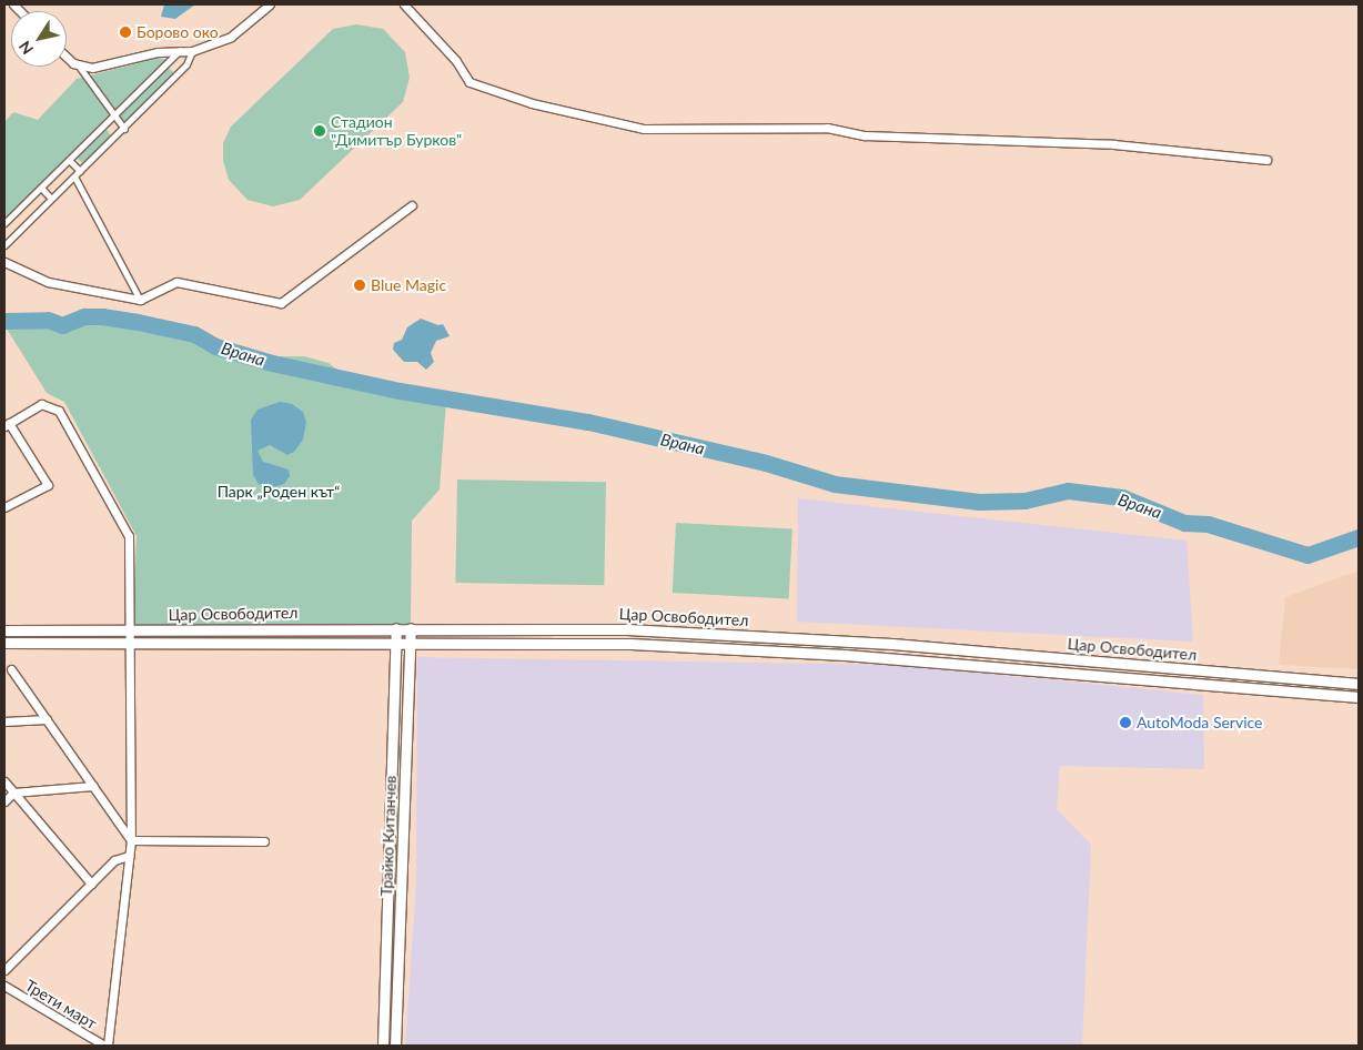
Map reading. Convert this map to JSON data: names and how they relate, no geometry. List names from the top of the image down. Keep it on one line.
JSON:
{"streets":{"street":["Цар Освободител","Трайко Китанчев","Трети март"]},"crossings":[["Цар Освободител","Трайко Китанчев"]],"water":["Врана"],"parks":["Парк „Роден кът“"],"places":["Борово око","Стадион \"Димитър Бурков\"","Blue Magic","AutoModa Service"],"north":"bottom left"}
